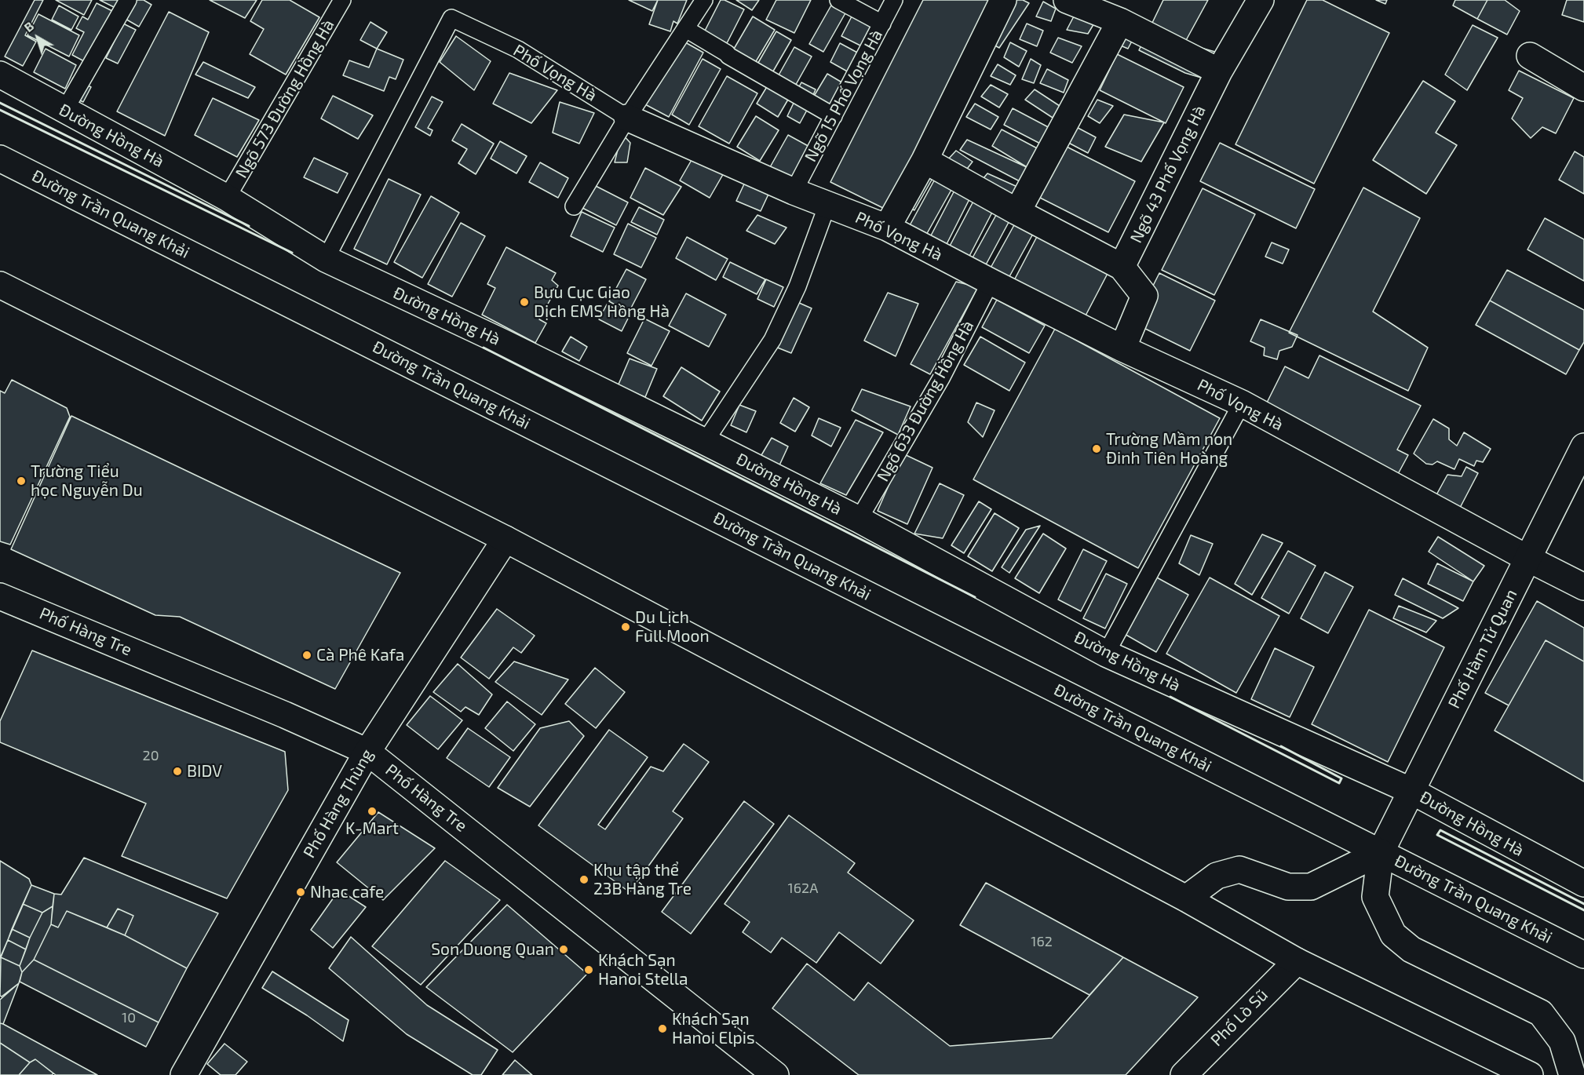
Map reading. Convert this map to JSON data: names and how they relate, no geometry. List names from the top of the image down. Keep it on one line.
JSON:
{"streets":{"street":["Phố Vọng Hà","Đường Hồng Hà","Ngõ 43 Phố Vọng Hà","Đường Trần Quang Khải","Phố Hàng Tre","Phố Hàm Tử Quan","Phố Hàng Thùng","Phố Lò Sũ"],"lane":["Ngõ 15 Phố Vọng Hà","Ngõ 573 Đường Hồng Hà","Ngõ 633 Đường Hồng Hà"]},"crossings":[["Phố Vọng Hà","Ngõ 15 Phố Vọng Hà"],["Phố Vọng Hà","Đường Hồng Hà"],["Phố Vọng Hà","Ngõ 633 Đường Hồng Hà"],["Phố Vọng Hà","Phố Hàm Tử Quan"],["Ngõ 573 Đường Hồng Hà","Đường Hồng Hà"],["Đường Hồng Hà","Ngõ 633 Đường Hồng Hà"],["Đường Hồng Hà","Phố Hàm Tử Quan"],["Đường Trần Quang Khải","Phố Hàm Tử Quan"],["Phố Hàng Tre","Phố Hàng Thùng"]],"places":["Bưu Cục Giao Dịch EMS Hồng Hà","Trường Mầm non Đinh Tiên Hoàng","Trường Tiểu học Nguyễn Du","Du Lịch Full Moon","Cà Phê Kafa","BIDV","K-Mart","Khu tập thể 23B Hàng Tre","Nhac cafe","Son Duong Quan","Khách Sạn Hanoi Stella","Khách Sạn Hanoi Elpis"],"house_numbers":["20","162A","162","10"],"north":"top left"}
